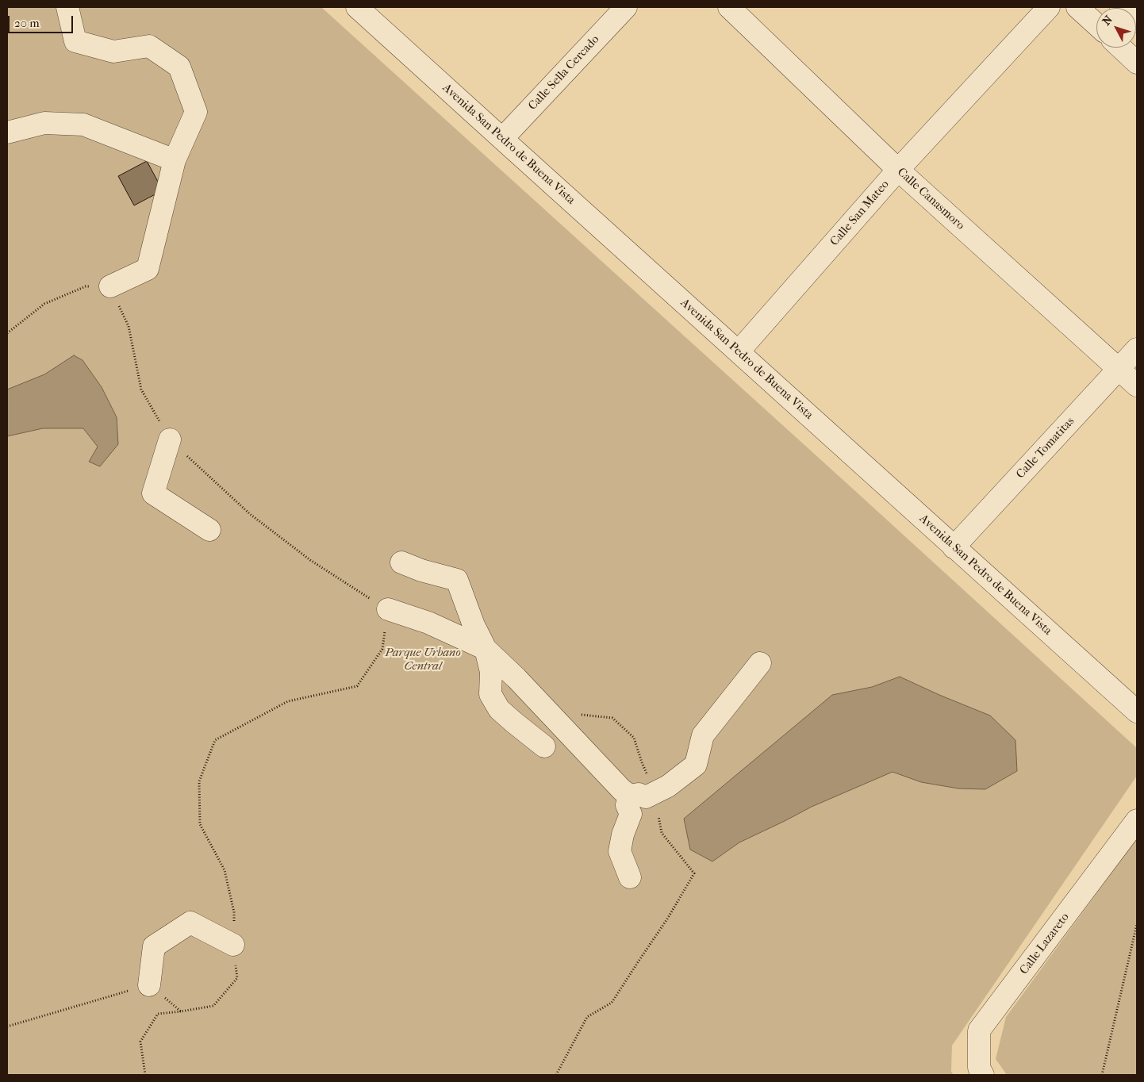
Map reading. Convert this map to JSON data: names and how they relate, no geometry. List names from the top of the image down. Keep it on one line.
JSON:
{"streets":{"street":["Calle Sella Cercado","Avenida San Pedro de Buena Vista","Calle Canasmoro","Calle San Mateo","Calle Tomatitas","Calle Lazareto"]},"crossings":[["Calle Sella Cercado","Avenida San Pedro de Buena Vista"],["Avenida San Pedro de Buena Vista","Calle San Mateo"],["Avenida San Pedro de Buena Vista","Calle Tomatitas"],["Calle Canasmoro","Calle San Mateo"],["Calle Canasmoro","Calle Tomatitas"]],"parks":["Parque Urbano Central"],"scale_bar":"20 m","north":"top left"}
